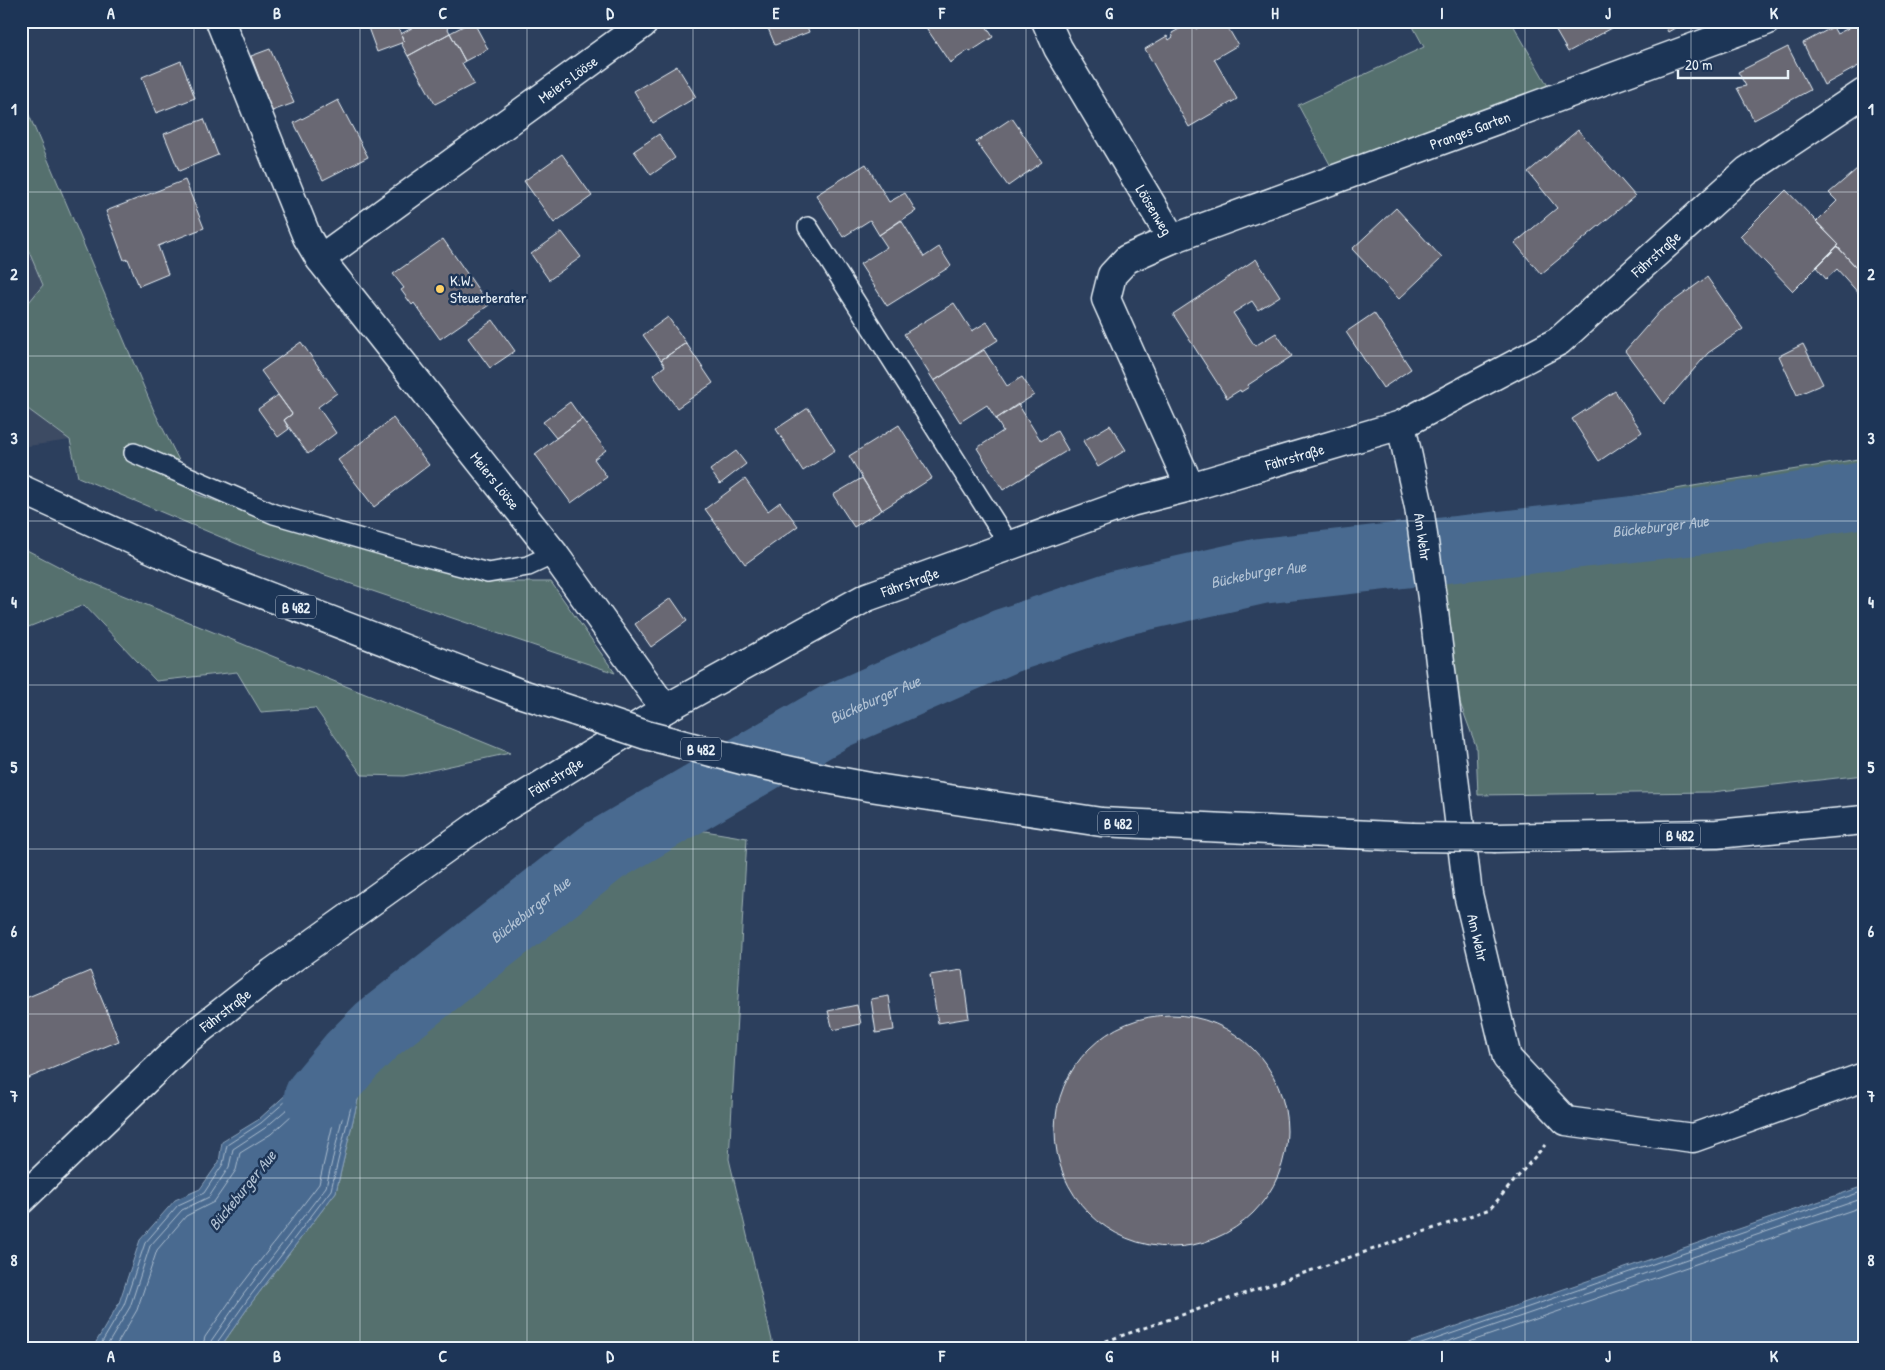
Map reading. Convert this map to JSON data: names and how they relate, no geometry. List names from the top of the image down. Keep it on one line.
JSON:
{"streets":{"street":["Meiers Lööse","Pranges Garten","Löösenweg","Fährstraße","Am Wehr","B 482"]},"crossings":[["Meiers Lööse","Fährstraße"],["Pranges Garten","Löösenweg"],["Löösenweg","Fährstraße"],["Fährstraße","Am Wehr"]],"water":["Bückeburger Aue"],"places":["K.W. Steuerberater"],"scale_bar":"20 m","grid":{"columns":["A","B","C","D","E","F","G","H","I","J","K"],"rows":["1","2","3","4","5","6","7","8"]}}
